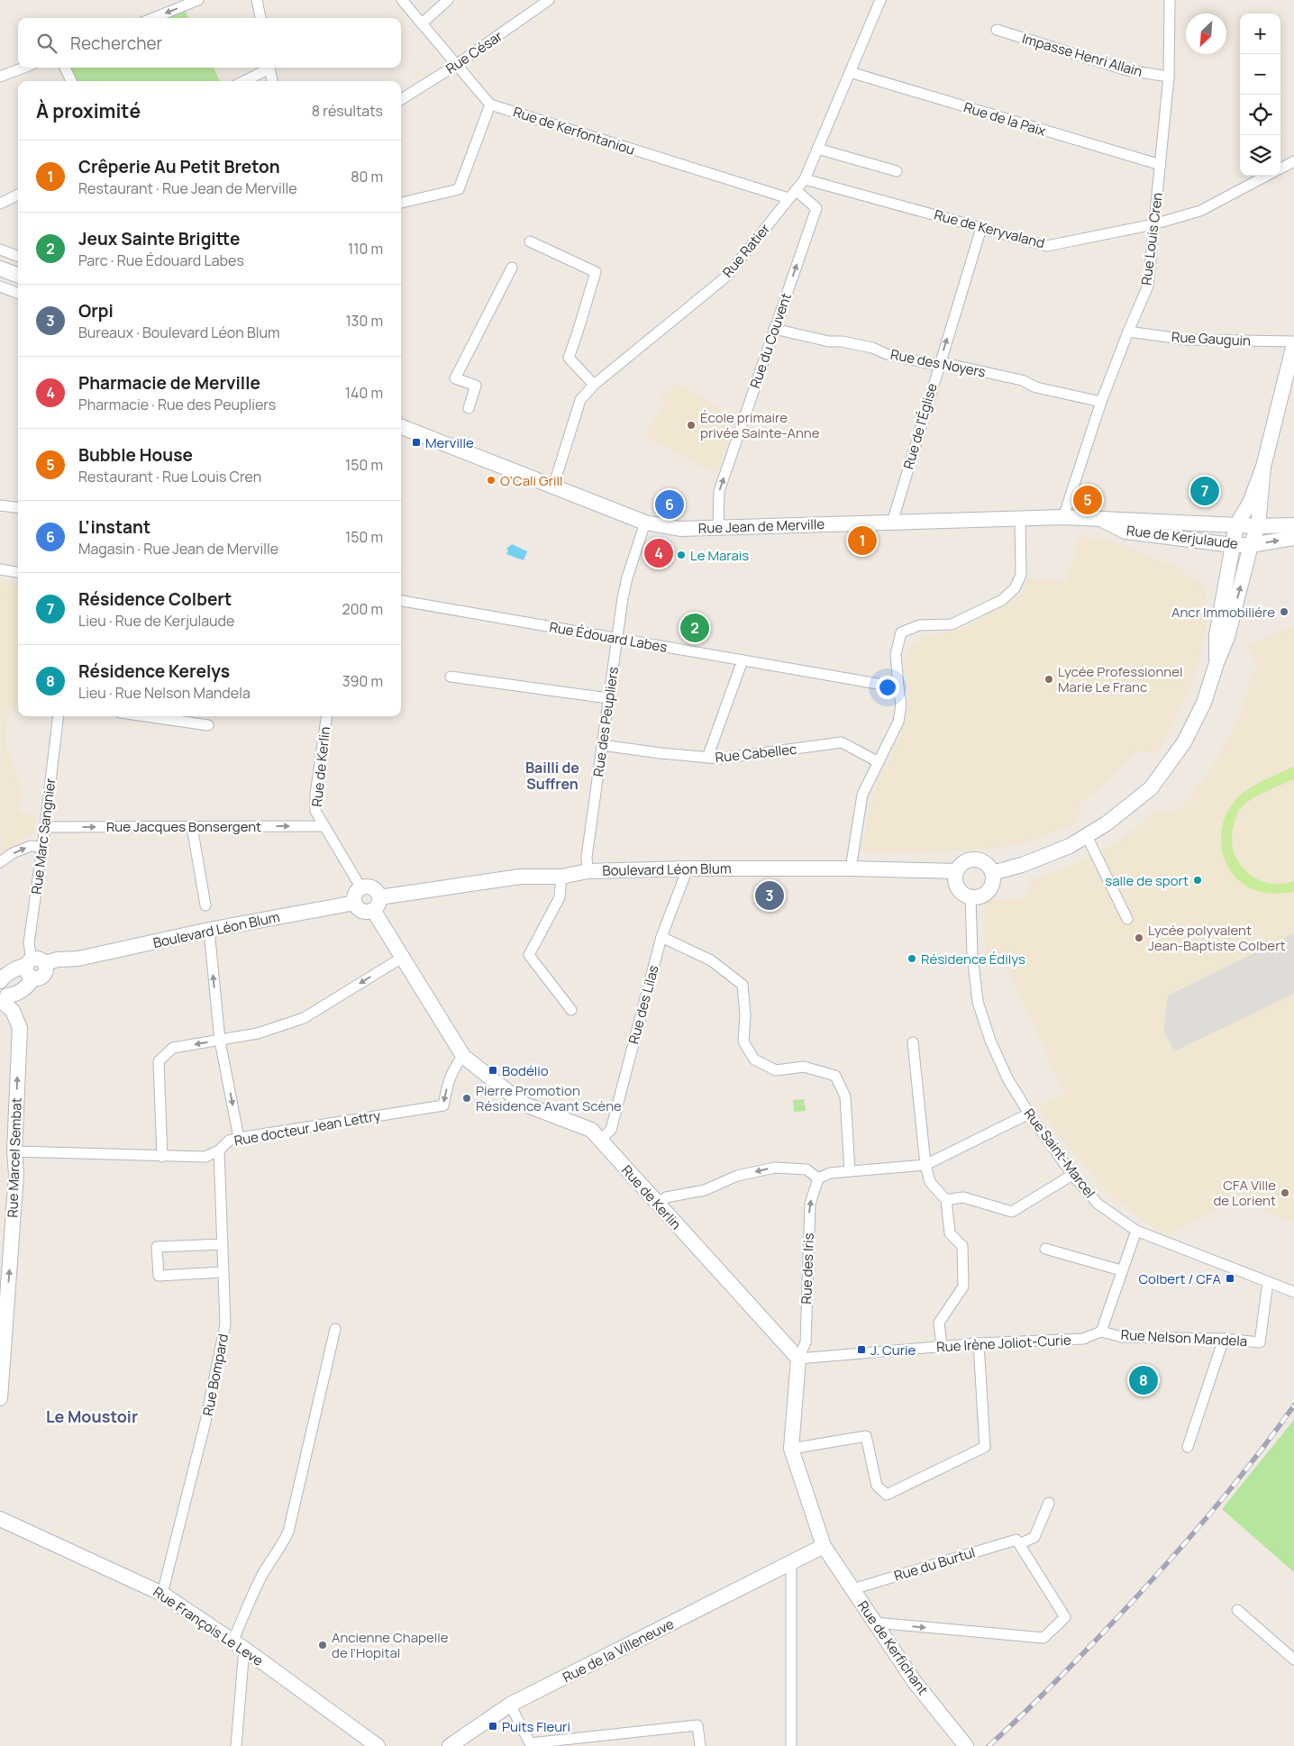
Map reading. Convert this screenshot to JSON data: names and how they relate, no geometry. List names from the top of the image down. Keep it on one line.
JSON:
{"streets":{"main road":["Rue Jean de Merville","Rue de Kerjulaude","Rue de Kerlin","Boulevard Léon Blum","Rue Marcel Sembat","Rue François Le Leve","Rue de Kerfichant","Rue de la Villeneuve"],"street":["Rue César","Impasse Henri Allain","Rue de la Paix","Rue de Kerfontaniou","Rue de Keryvaland","Rue Louis Cren","Rue Ratier","Rue Gauguin","Rue du Couvent","Rue des Noyers","Rue de l'Église","Rue Édouard Labes","Rue des Peupliers","Rue Cabellec","Rue Jacques Bonsergent","Rue Marc Sangnier","Rue des Lilas","Rue docteur Jean Lettry","Rue Saint-Marcel","Rue des Iris","Rue Nelson Mandela","Rue Irène Joliot-Curie","Rue Bompard","Rue du Burtul"]},"crossings":[["Impasse Henri Allain","Rue Louis Cren"],["Rue de la Paix","Rue Louis Cren"],["Rue de la Paix","Rue Ratier"],["Rue de Kerfontaniou","Rue Ratier"],["Rue de Keryvaland","Rue Louis Cren"],["Rue de Keryvaland","Rue Ratier"],["Rue de Keryvaland","Rue de l'Église"],["Rue Louis Cren","Rue Gauguin"],["Rue Louis Cren","Rue des Noyers"],["Rue Louis Cren","Rue Jean de Merville"],["Rue Louis Cren","Rue de Kerjulaude"],["Rue Ratier","Rue du Couvent"],["Rue Ratier","Rue Jean de Merville"],["Rue du Couvent","Rue des Noyers"],["Rue du Couvent","Rue Jean de Merville"],["Rue des Noyers","Rue de l'Église"],["Rue de l'Église","Rue Jean de Merville"],["Rue Jean de Merville","Rue de Kerjulaude"],["Rue Jean de Merville","Rue des Peupliers"],["Rue Édouard Labes","Rue des Peupliers"],["Rue des Peupliers","Rue Cabellec"],["Rue des Peupliers","Boulevard Léon Blum"],["Rue de Kerlin","Rue Jacques Bonsergent"],["Rue de Kerlin","Boulevard Léon Blum"],["Rue de Kerlin","Rue des Lilas"],["Rue de Kerlin","Rue docteur Jean Lettry"],["Rue de Kerlin","Rue des Iris"],["Rue de Kerlin","Rue Irène Joliot-Curie"],["Rue Jacques Bonsergent","Rue Marc Sangnier"],["Rue Marc Sangnier","Boulevard Léon Blum"],["Boulevard Léon Blum","Rue des Lilas"],["Boulevard Léon Blum","Rue Saint-Marcel"],["Boulevard Léon Blum","Rue Marcel Sembat"],["Rue docteur Jean Lettry","Rue Marcel Sembat"],["Rue docteur Jean Lettry","Rue Bompard"],["Rue Saint-Marcel","Rue Nelson Mandela"],["Rue des Iris","Rue Irène Joliot-Curie"],["Rue Nelson Mandela","Rue Irène Joliot-Curie"],["Rue Bompard","Rue François Le Leve"],["Rue du Burtul","Rue de Kerfichant"],["Rue de Kerfichant","Rue de la Villeneuve"]],"one_way":["Rue du Couvent","Rue de l'Église","Rue Jacques Bonsergent","Rue docteur Jean Lettry","Rue Marcel Sembat","Rue des Iris"],"districts":["Bailli de Suffren","Le Moustoir"],"places":{"other":["École primaire privée Sainte-Anne","O'Cali Grill","Le Marais","Ancr Immobiliére","Lycée Professionnel Marie Le Franc","salle de sport","Lycée polyvalent Jean-Baptiste Colbert","Résidence Édilys","Pierre Promotion Résidence Avant Scène","CFA Ville de Lorient","Ancienne Chapelle de l'Hopital"],"transit":["Merville","Bodélio","Colbert / CFA","J. Curie","Puits Fleuri"]},"north":"bottom left","page":{"map_buttons":["+","−"],"search":"Rechercher","heading":["À proximité","8 résultats"],"list":[{"mark":"1","name":"Crêperie Au Petit Breton","note":"Restaurant · Rue Jean de Merville","value":"80 m"},{"mark":"2","name":"Jeux Sainte Brigitte","note":"Parc · Rue Édouard Labes","value":"110 m"},{"mark":"3","name":"Orpi","note":"Bureaux · Boulevard Léon Blum","value":"130 m"},{"mark":"4","name":"Pharmacie de Merville","note":"Pharmacie · Rue des Peupliers","value":"140 m"},{"mark":"5","name":"Bubble House","note":"Restaurant · Rue Louis Cren","value":"150 m"},{"mark":"6","name":"L'instant","note":"Magasin · Rue Jean de Merville","value":"150 m"},{"mark":"7","name":"Résidence Colbert","note":"Lieu · Rue de Kerjulaude","value":"200 m"},{"mark":"8","name":"Résidence Kerelys","note":"Lieu · Rue Nelson Mandela","value":"390 m"}],"pins":["7","5","6","1","4","2","3","8"]}}
